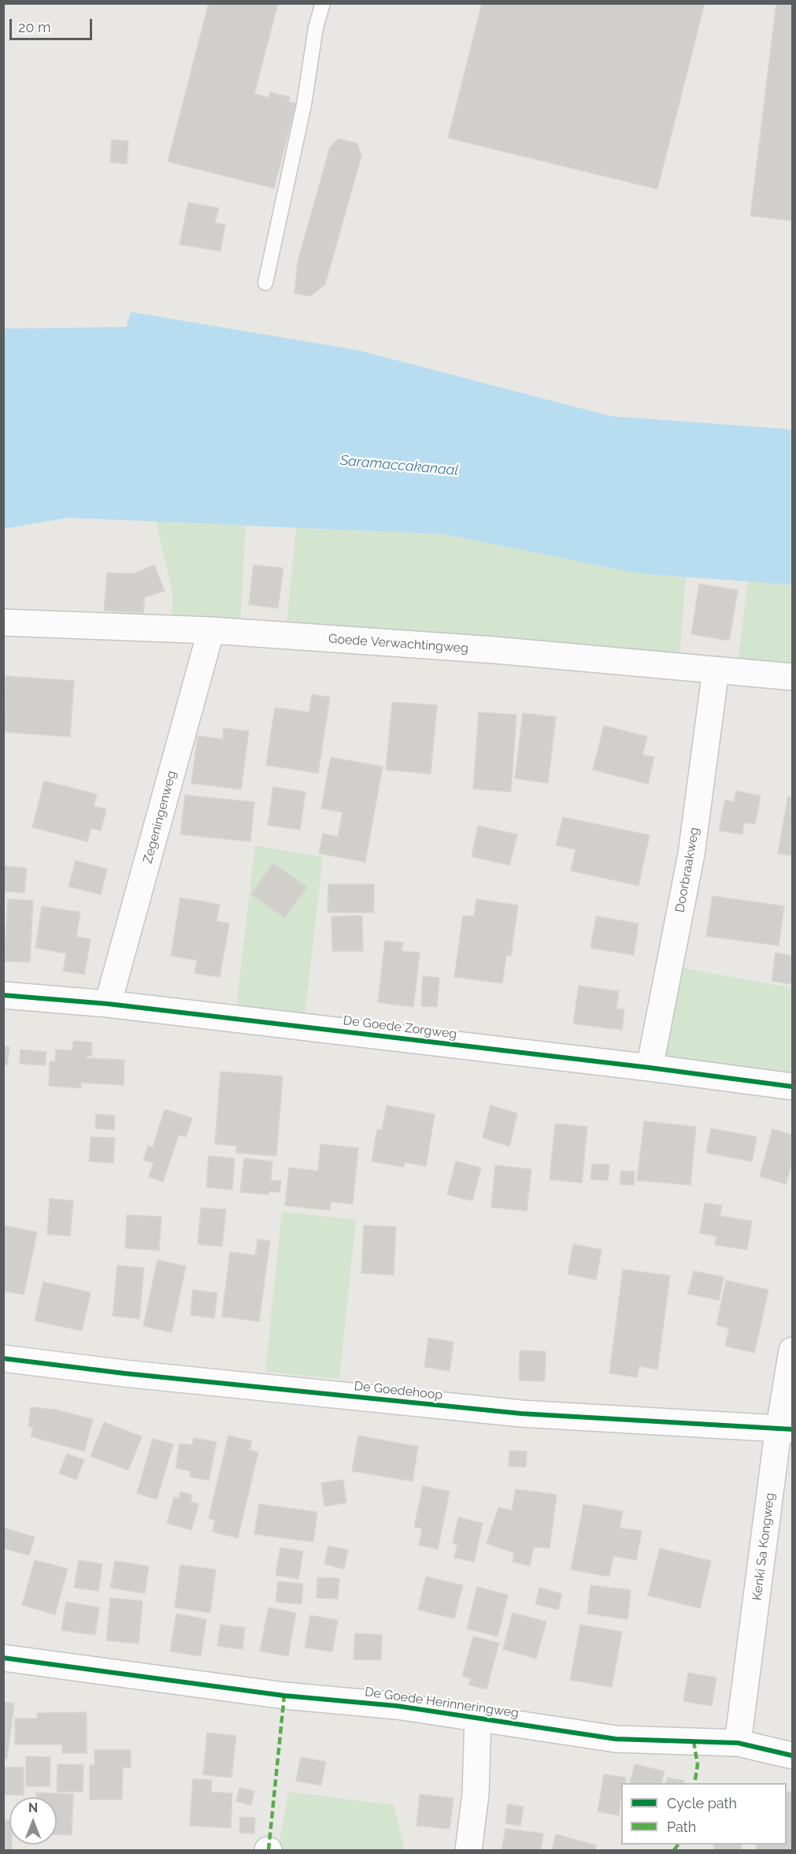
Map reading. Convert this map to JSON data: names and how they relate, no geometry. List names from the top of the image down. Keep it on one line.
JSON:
{"streets":{"street":["Goede Verwachtingweg","Zegeningenweg","Doorbraakweg","De Goede Zorgweg","De Goedehoop","Kenki Sa Kongweg","De Goede Herinneringweg"]},"crossings":[["Goede Verwachtingweg","Zegeningenweg"],["Goede Verwachtingweg","Doorbraakweg"],["Zegeningenweg","De Goede Zorgweg"],["Doorbraakweg","De Goede Zorgweg"],["De Goedehoop","Kenki Sa Kongweg"],["Kenki Sa Kongweg","De Goede Herinneringweg"]],"water":["Saramaccakanaal"],"legend":["Cycle path","Path"],"scale_bar":"20 m","north":"top"}
